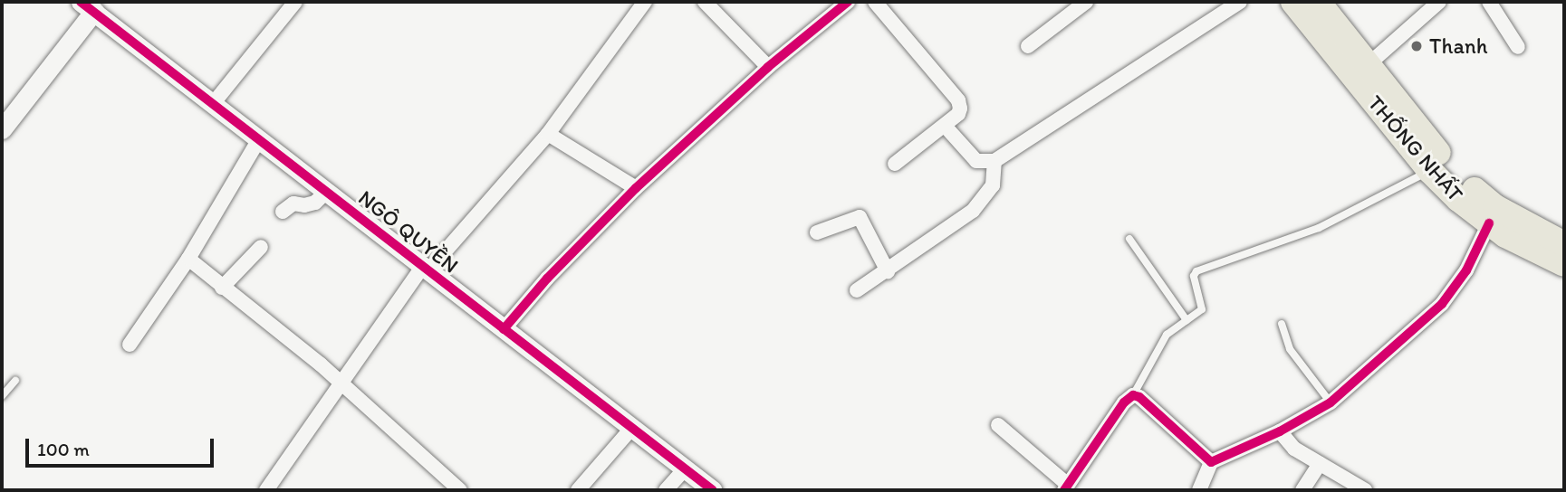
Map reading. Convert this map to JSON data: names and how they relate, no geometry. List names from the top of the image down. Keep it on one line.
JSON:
{"streets":{"highway":["THỐNG NHẤT"],"street":["NGÔ QUYỀN"]},"places":["Thanh"],"scale_bar":"100 m"}
